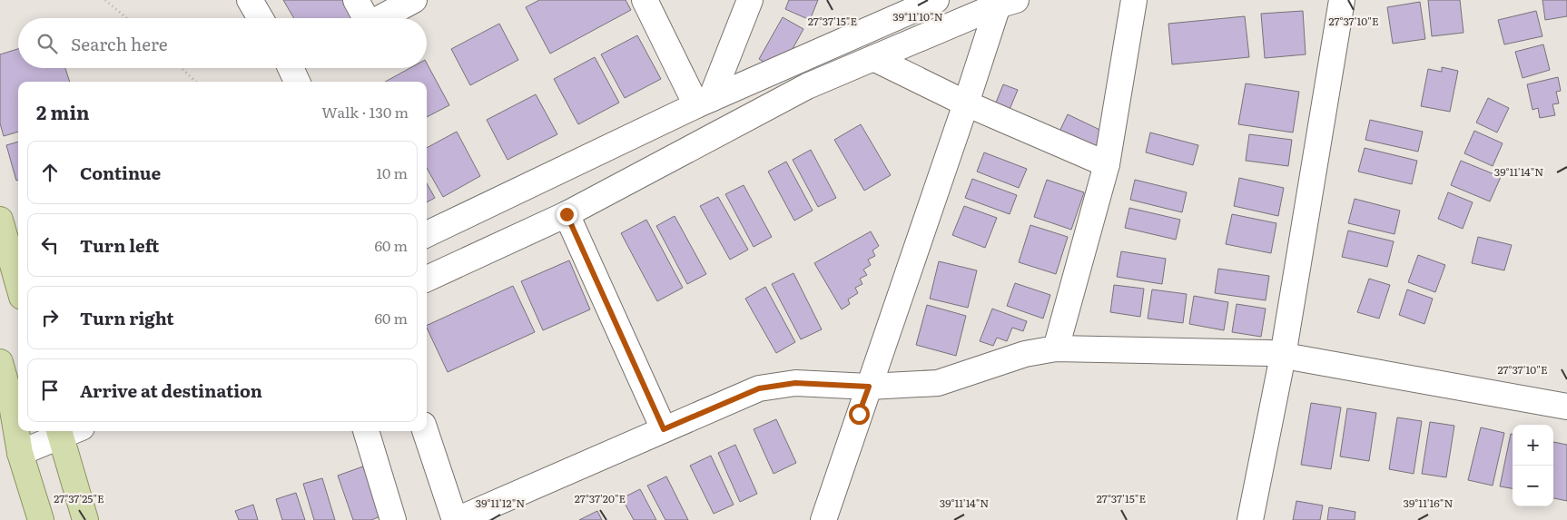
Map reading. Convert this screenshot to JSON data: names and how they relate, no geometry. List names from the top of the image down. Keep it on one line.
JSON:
{"page":{"search":"Search here","heading":["2 min","Walk · 130 m"],"list":[["Continue","10 m"],["Turn left","60 m"],["Turn right","60 m"],"Arrive at destination"],"map_buttons":["+","−"]},"coordinates":["39°11'10\"N","27°37'15\"E","27°37'10\"E","39°11'14\"N","27°37'25\"E","27°37'20\"E","39°11'12\"N","39°11'16\"N"]}
